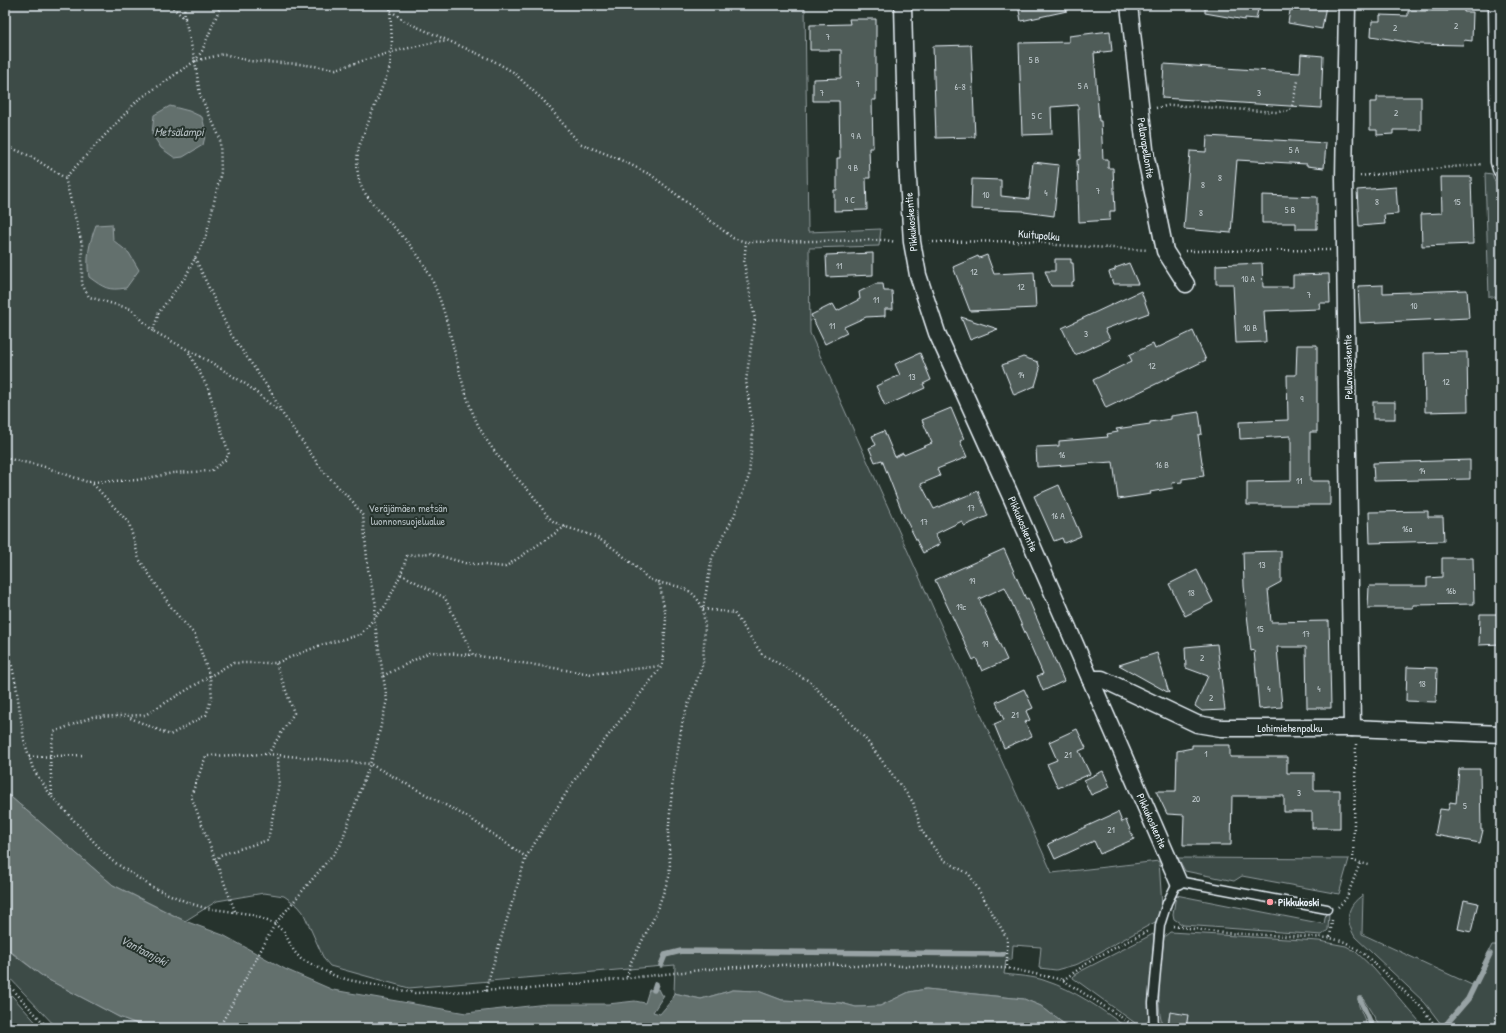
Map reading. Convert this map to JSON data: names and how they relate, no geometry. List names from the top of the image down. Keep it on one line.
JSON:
{"streets":{"street":["Pellavapellontie","Pikkukoskentie","Pellavakaskentie","Lohimiehenpolku"],"path":["Kuitupolku"]},"crossings":[["Pellavapellontie","Kuitupolku"],["Pikkukoskentie","Kuitupolku"],["Pikkukoskentie","Lohimiehenpolku"],["Kuitupolku","Pellavakaskentie"],["Pellavakaskentie","Lohimiehenpolku"]],"water":["Metsälampi","Vantaanjoki"],"parks":["Veräjämäen metsän luonnonsuojelualue"],"places":["Pikkukoski"],"house_numbers":["2","2","7","5 B","7","5 A","6-8","7","3","2","5 C","9 A","5 A","9 B","8","8","7","4","10","9 C","8","15","5 B","8","11","12","10 A","12","7","11","10","11","10 B","3","12","14","13","12","9","16","16 B","14","11","17","16 A","17","16a","13","19","16b","18","19c","15","17","19","2","18","4","4","2","21","1","21","3","20","5","21"]}
